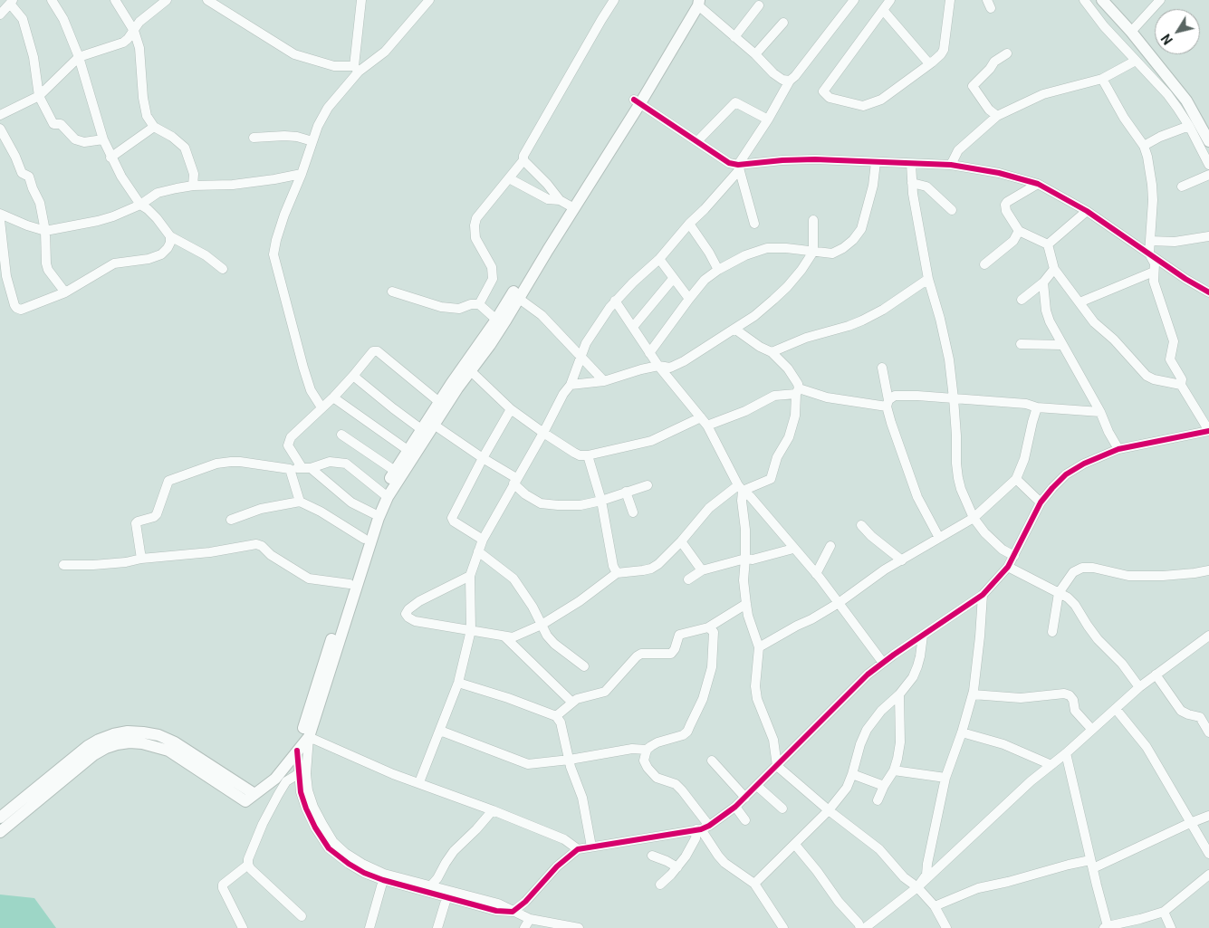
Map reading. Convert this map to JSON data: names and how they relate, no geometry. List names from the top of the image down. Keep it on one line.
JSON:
{"north":"bottom left"}
